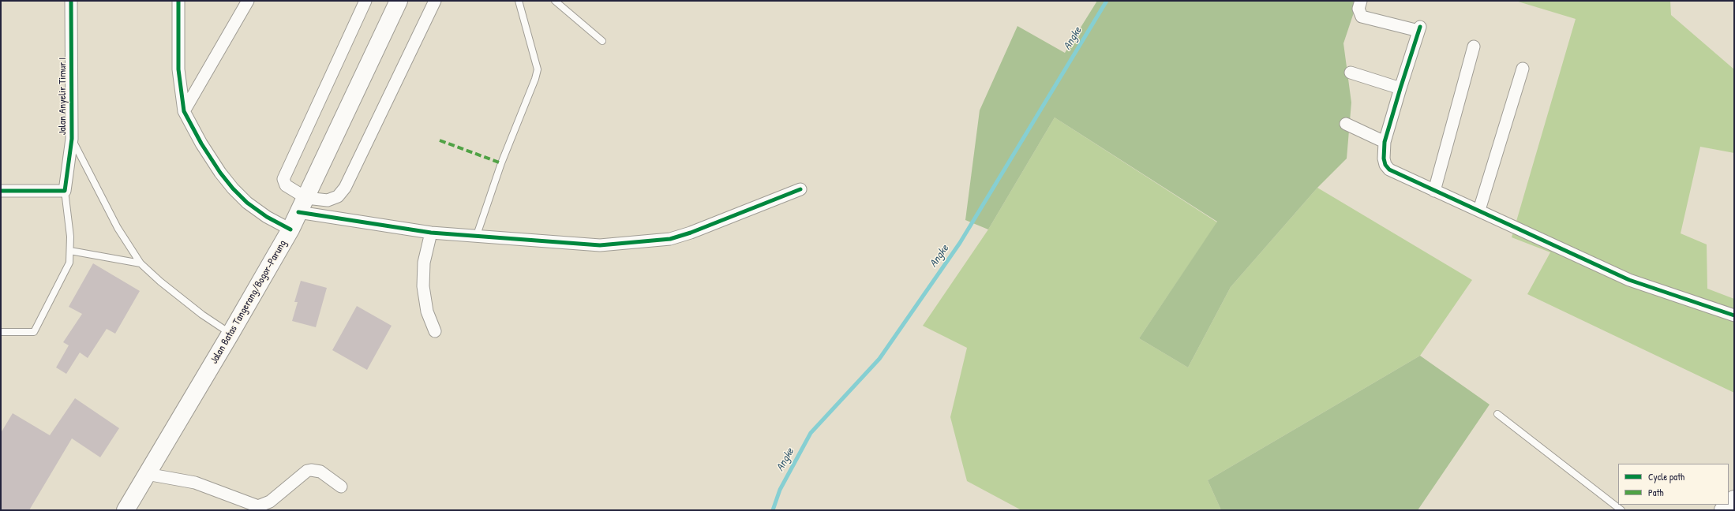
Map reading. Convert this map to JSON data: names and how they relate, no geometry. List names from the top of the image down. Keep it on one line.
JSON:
{"streets":{"main road":["Jalan Batas Tangerang/Bogor–Parung"],"street":["Jalan Anyelir Timur I"]},"water":["Angke"],"legend":["Cycle path","Path"]}
